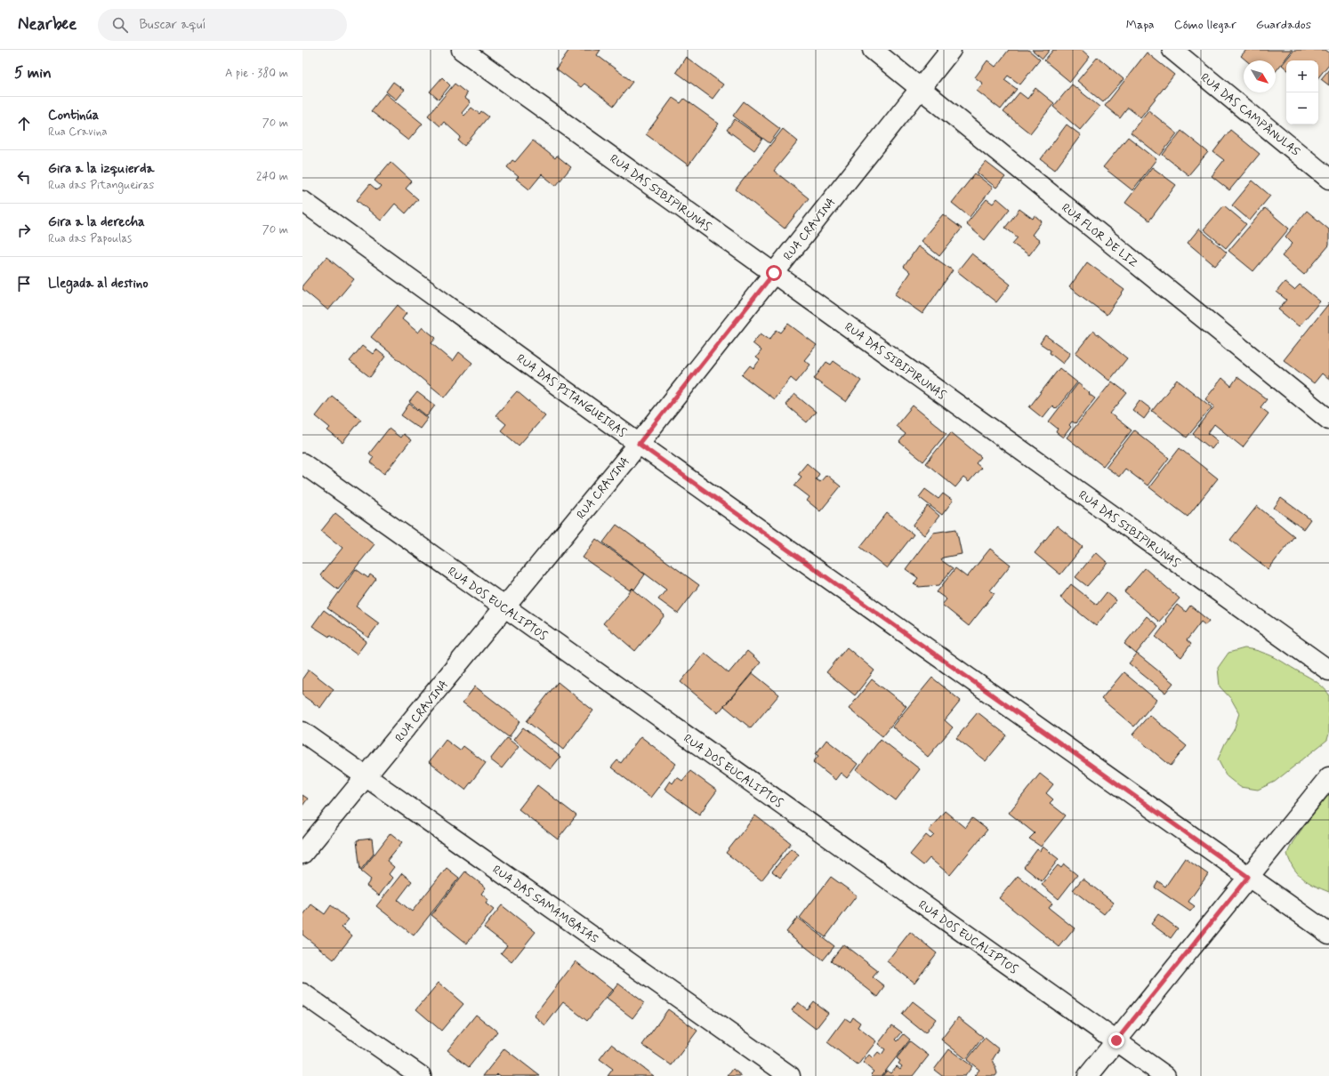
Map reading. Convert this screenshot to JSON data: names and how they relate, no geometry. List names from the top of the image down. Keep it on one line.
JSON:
{"streets":{"street":["RUA DAS CAMPÂNULAS","RUA DAS SIBIPIRUNAS","RUA CRAVINA","RUA FLOR DE LIZ","RUA DAS PITANGUEIRAS","RUA DOS EUCALIPTOS","RUA DAS SAMAMBAIAS"]},"crossings":[["RUA DAS SIBIPIRUNAS","RUA CRAVINA"],["RUA CRAVINA","RUA FLOR DE LIZ"],["RUA CRAVINA","RUA DAS PITANGUEIRAS"],["RUA CRAVINA","RUA DOS EUCALIPTOS"],["RUA CRAVINA","RUA DAS SAMAMBAIAS"]],"north":"bottom right","page":{"header":"Nearbee","search":"Buscar aquí","nav":["Mapa","Cómo llegar","Guardados"],"heading":["5 min","A pie · 380 m"],"map_buttons":["+","−"],"list":[["Continúa","Rua Cravina","70 m"],["Gira a la izquierda","Rua das Pitangueiras","240 m"],["Gira a la derecha","Rua das Papoulas","70 m"],"Llegada al destino"]}}
